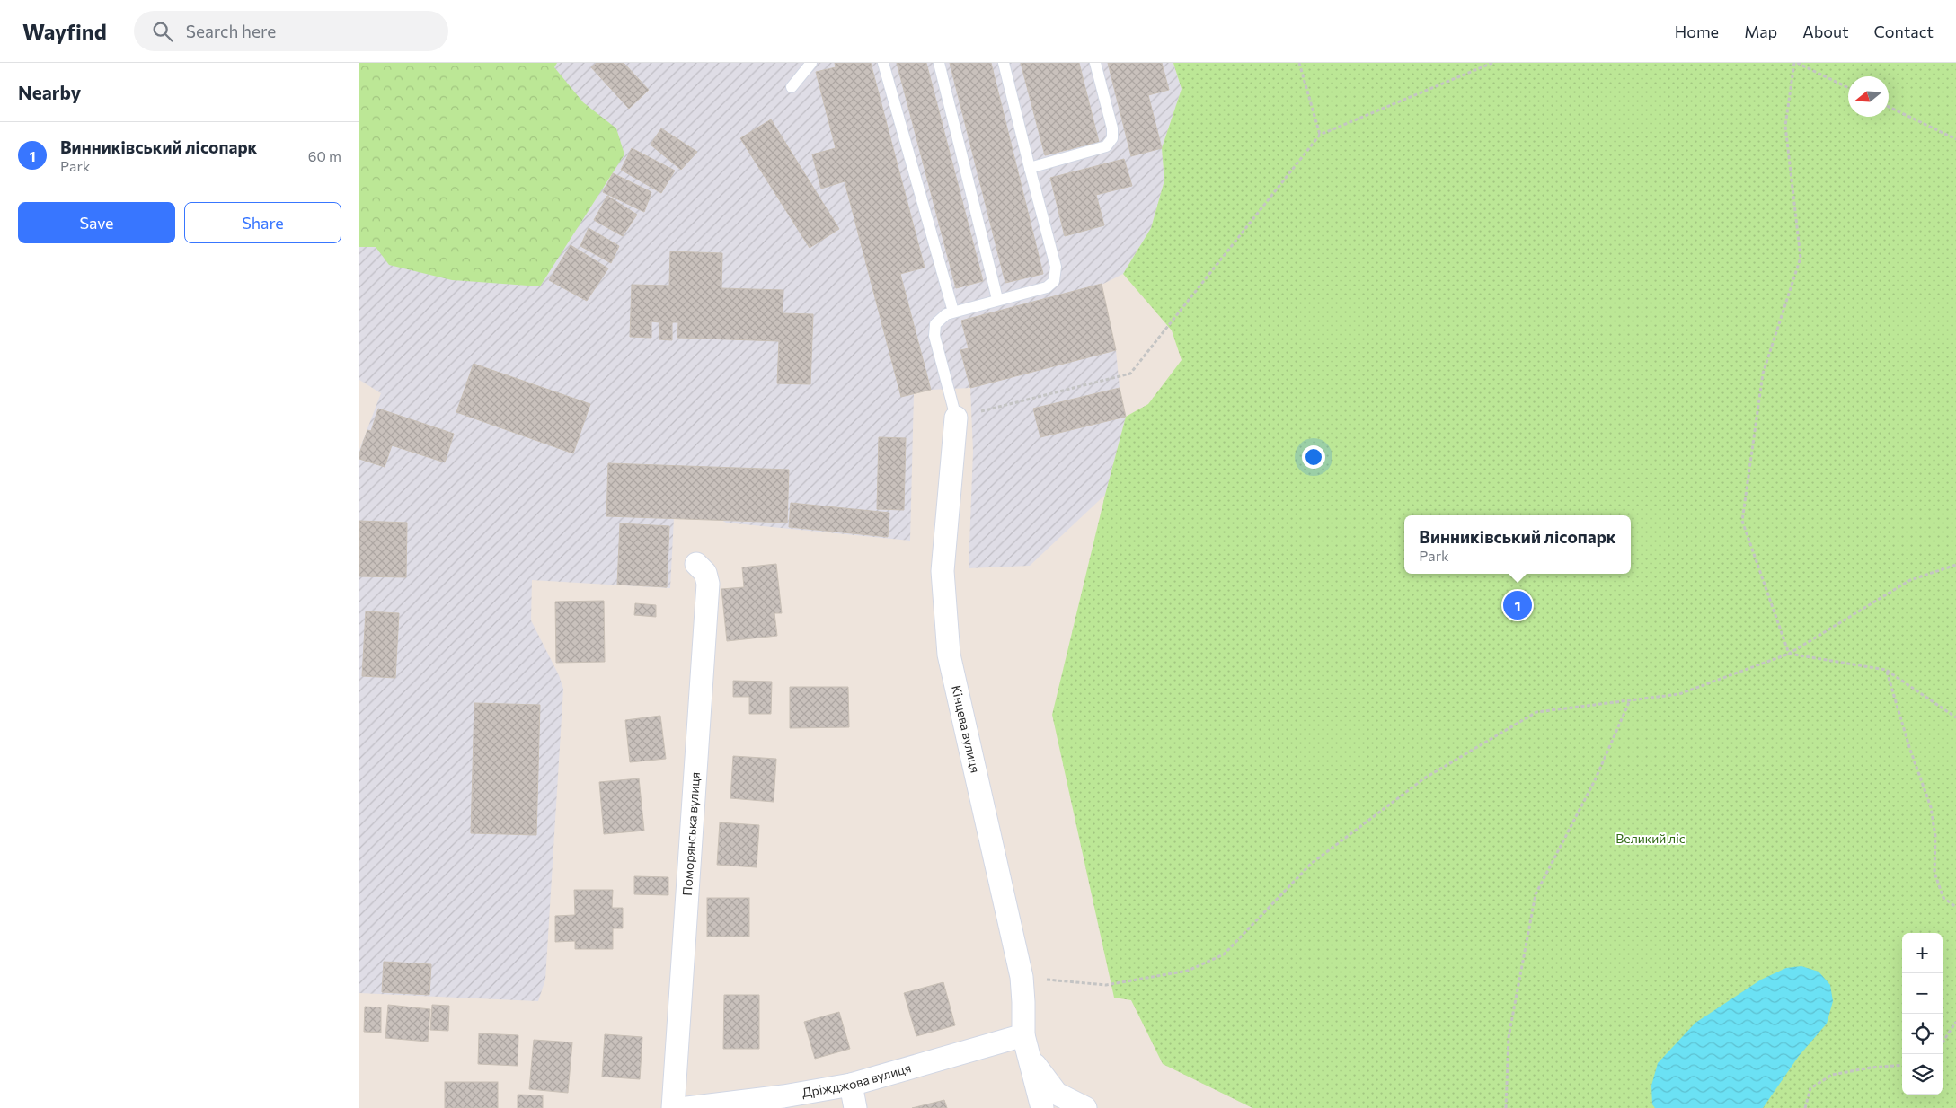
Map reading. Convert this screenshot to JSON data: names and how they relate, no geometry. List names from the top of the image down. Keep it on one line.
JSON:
{"streets":{"street":["Кінцева вулиця","Поморянська вулиця","Дріжджова вулиця"]},"crossings":[["Кінцева вулиця","Дріжджова вулиця"]],"parks":["Великий ліс"],"north":"left","page":{"header":"Wayfind","search":"Search here","nav":["Home","Map","About","Contact"],"heading":"Nearby","list":[{"mark":"1","name":"Винниківський лісопарк","note":"Park","value":"60 m"}],"buttons":["Save","Share"],"popup":["Винниківський лісопарк","Park"],"pins":"1","map_buttons":["+","−"]}}
